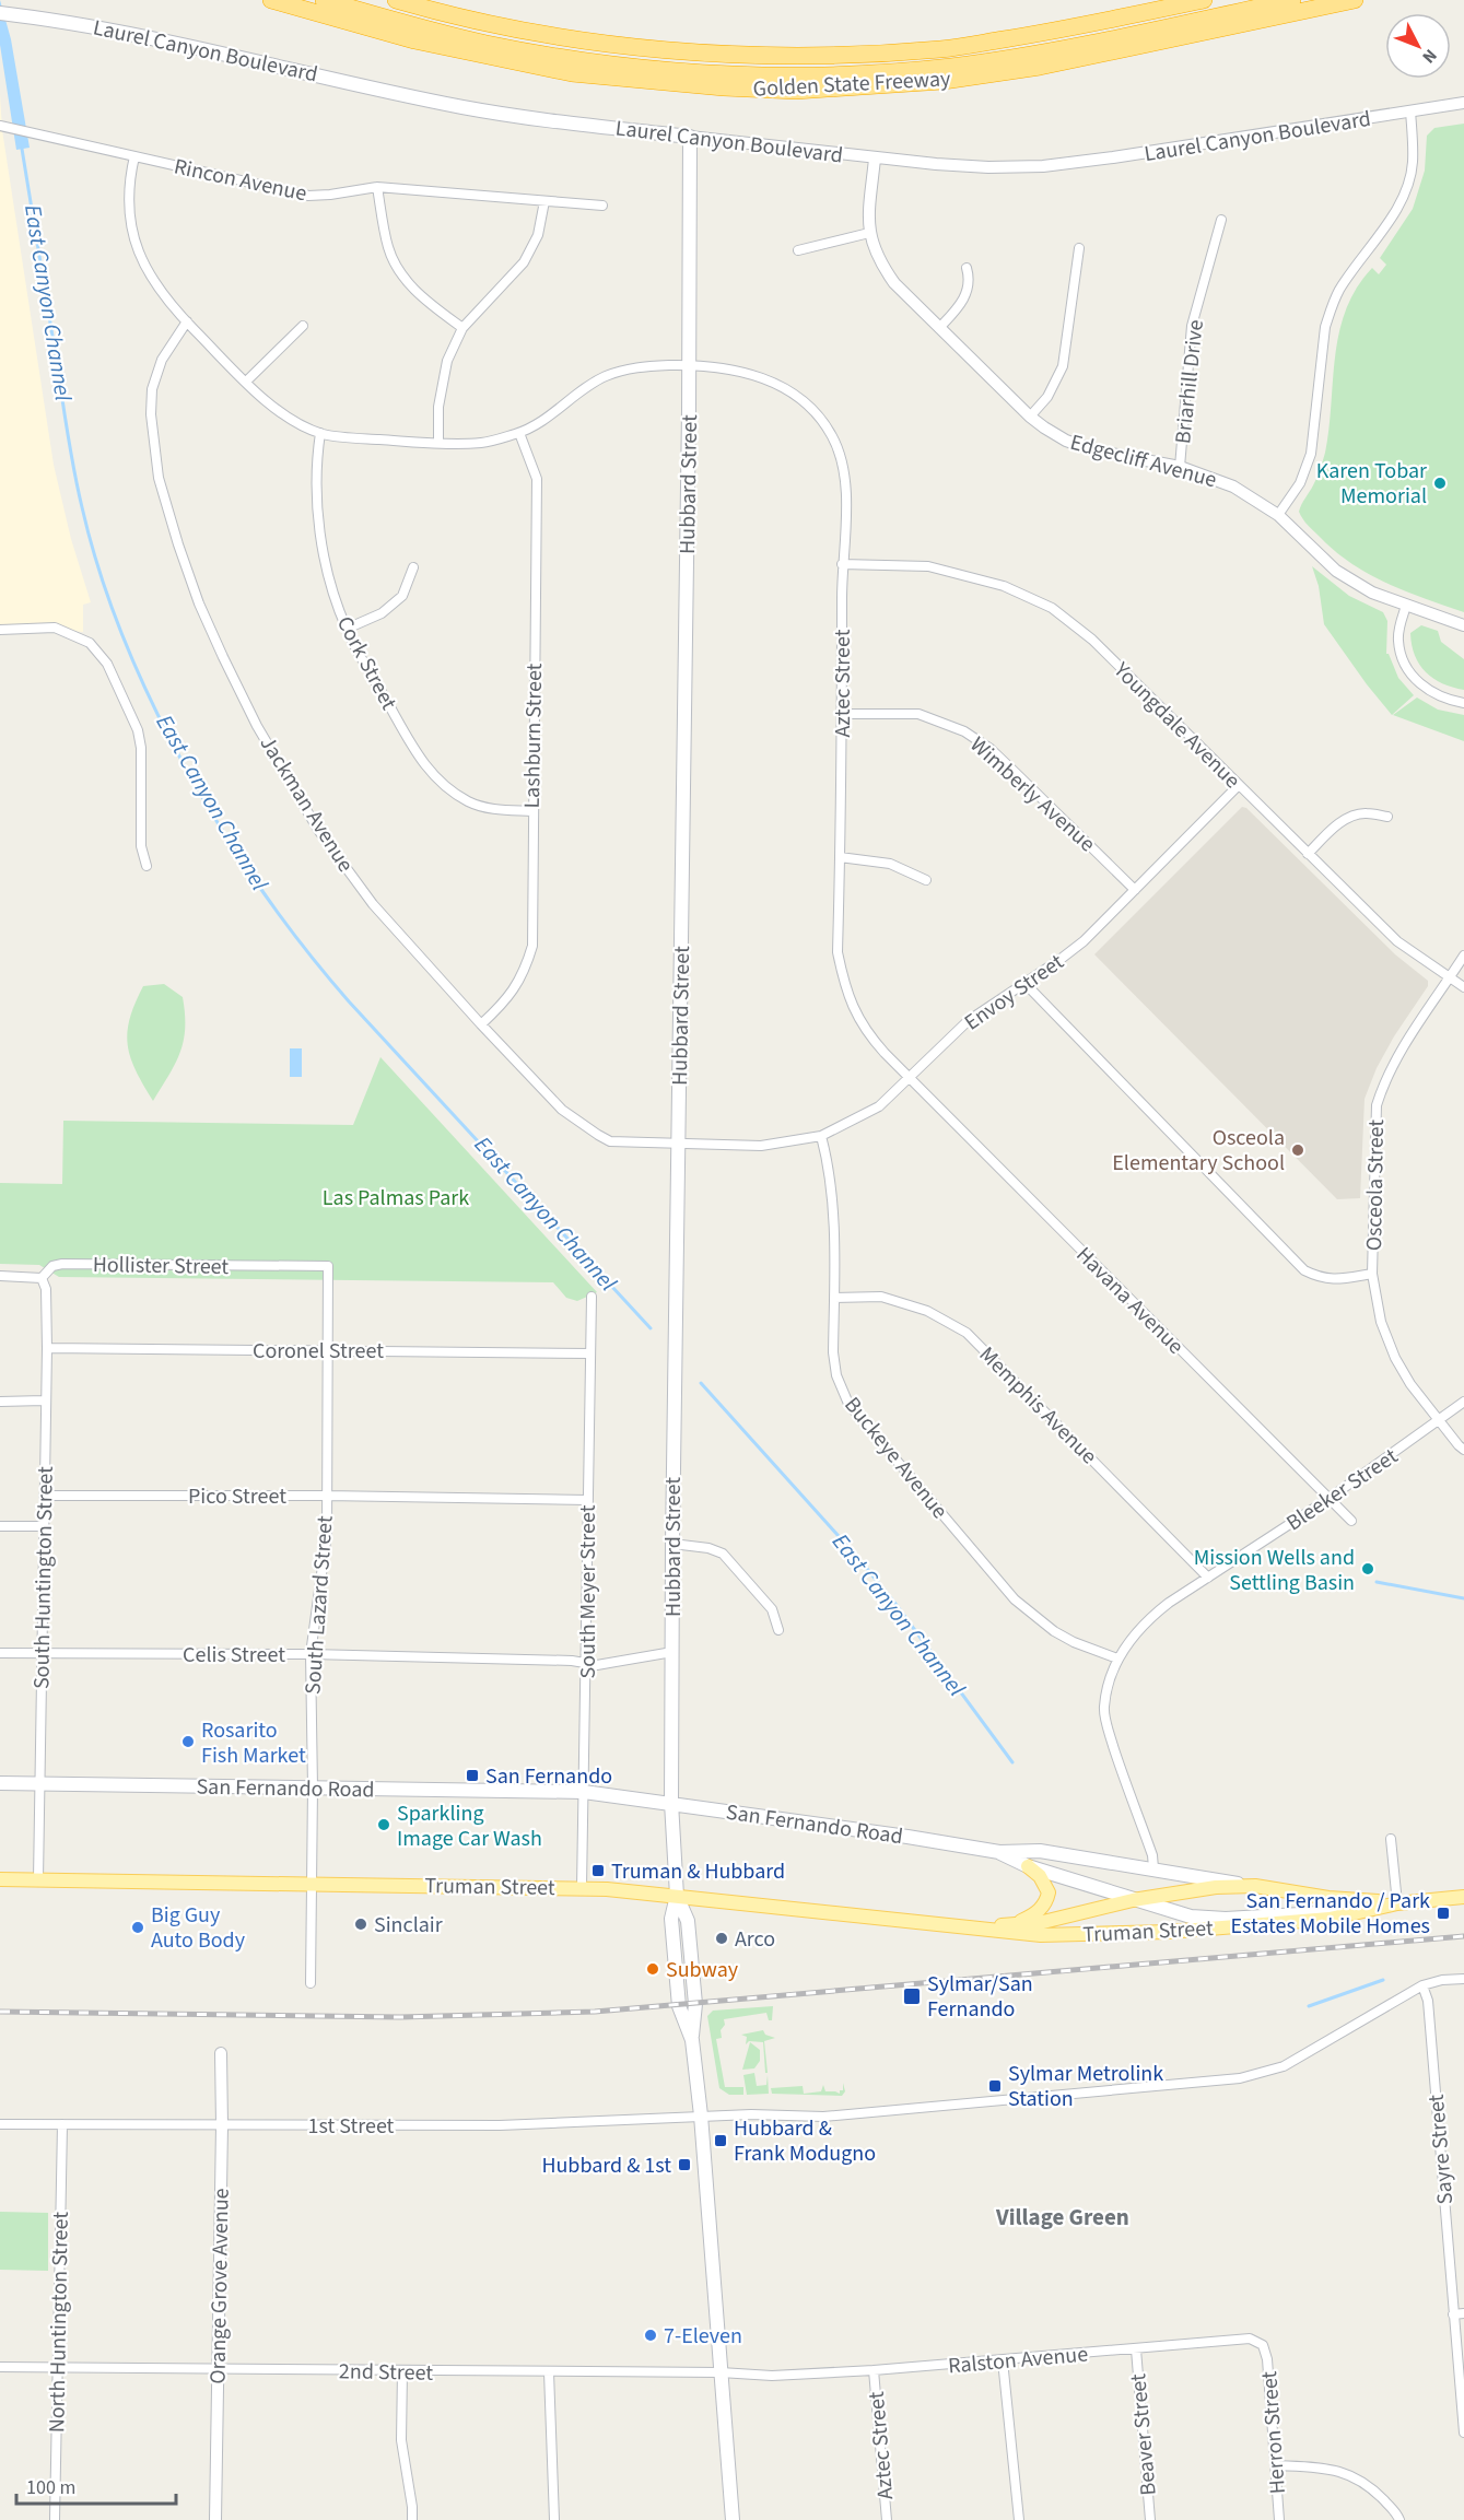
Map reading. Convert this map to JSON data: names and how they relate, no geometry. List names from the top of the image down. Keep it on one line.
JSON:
{"streets":{"highway":["Golden State Freeway"],"main road":["Laurel Canyon Boulevard","Hubbard Street","San Fernando Road","Truman Street"],"street":["Rincon Avenue","Briarhill Drive","Edgecliff Avenue","Cork Street","Aztec Street","Youngdale Avenue","Lashburn Street","Wimberly Avenue","Jackman Avenue","Envoy Street","Osceola Street","Hollister Street","Havana Avenue","Coronel Street","Memphis Avenue","Buckeye Avenue","Bleeker Street","Pico Street","South Huntington Street","South Meyer Street","South Lazard Street","Celis Street","1st Street","Sayre Street","Orange Grove Avenue","North Huntington Street","Ralston Avenue","2nd Street","Herron Street","Beaver Street"]},"crossings":[["Laurel Canyon Boulevard","Edgecliff Avenue"],["Laurel Canyon Boulevard","Hubbard Street"],["Rincon Avenue","Aztec Street"],["Briarhill Drive","Edgecliff Avenue"],["Hubbard Street","Aztec Street"],["Hubbard Street","Jackman Avenue"],["Hubbard Street","Envoy Street"],["Hubbard Street","Celis Street"],["Hubbard Street","San Fernando Road"],["Hubbard Street","Truman Street"],["Cork Street","Aztec Street"],["Cork Street","Lashburn Street"],["Aztec Street","Youngdale Avenue"],["Aztec Street","Lashburn Street"],["Aztec Street","Wimberly Avenue"],["Aztec Street","Jackman Avenue"],["Aztec Street","Envoy Street"],["Aztec Street","Havana Avenue"],["Aztec Street","Ralston Avenue"],["Youngdale Avenue","Envoy Street"],["Youngdale Avenue","Osceola Street"],["Lashburn Street","Jackman Avenue"],["Wimberly Avenue","Envoy Street"],["Jackman Avenue","Envoy Street"],["Envoy Street","Havana Avenue"],["Envoy Street","Buckeye Avenue"],["Osceola Street","Bleeker Street"],["Hollister Street","South Huntington Street"],["Hollister Street","South Lazard Street"],["Havana Avenue","Bleeker Street"],["Coronel Street","South Huntington Street"],["Coronel Street","South Meyer Street"],["Coronel Street","South Lazard Street"],["Memphis Avenue","Buckeye Avenue"],["Memphis Avenue","Bleeker Street"],["Buckeye Avenue","Bleeker Street"],["Bleeker Street","San Fernando Road"],["Pico Street","South Huntington Street"],["Pico Street","South Meyer Street"],["Pico Street","South Lazard Street"],["South Huntington Street","Celis Street"],["South Huntington Street","San Fernando Road"],["South Huntington Street","Truman Street"],["South Meyer Street","Celis Street"],["South Meyer Street","San Fernando Road"],["South Meyer Street","Truman Street"],["South Lazard Street","Celis Street"],["South Lazard Street","San Fernando Road"],["South Lazard Street","Truman Street"],["San Fernando Road","Truman Street"],["1st Street","Sayre Street"],["1st Street","Orange Grove Avenue"],["1st Street","North Huntington Street"],["Orange Grove Avenue","2nd Street"],["North Huntington Street","2nd Street"],["Ralston Avenue","2nd Street"],["Ralston Avenue","Herron Street"],["Ralston Avenue","Beaver Street"]],"districts":["Village Green"],"water":["East Canyon Channel"],"parks":["Las Palmas Park"],"places":{"other":["Karen Tobar Memorial","Osceola Elementary School","Mission Wells and Settling Basin","Rosarito Fish Market","Sparkling Image Car Wash","Sinclair","Big Guy Auto Body","Arco","Subway","7-Eleven"],"transit":["San Fernando","Truman & Hubbard","San Fernando / Park Estates Mobile Homes","Sylmar/San Fernando","Sylmar Metrolink Station","Hubbard & Frank Modugno","Hubbard & 1st"]},"scale_bar":"100 m","north":"bottom right"}
